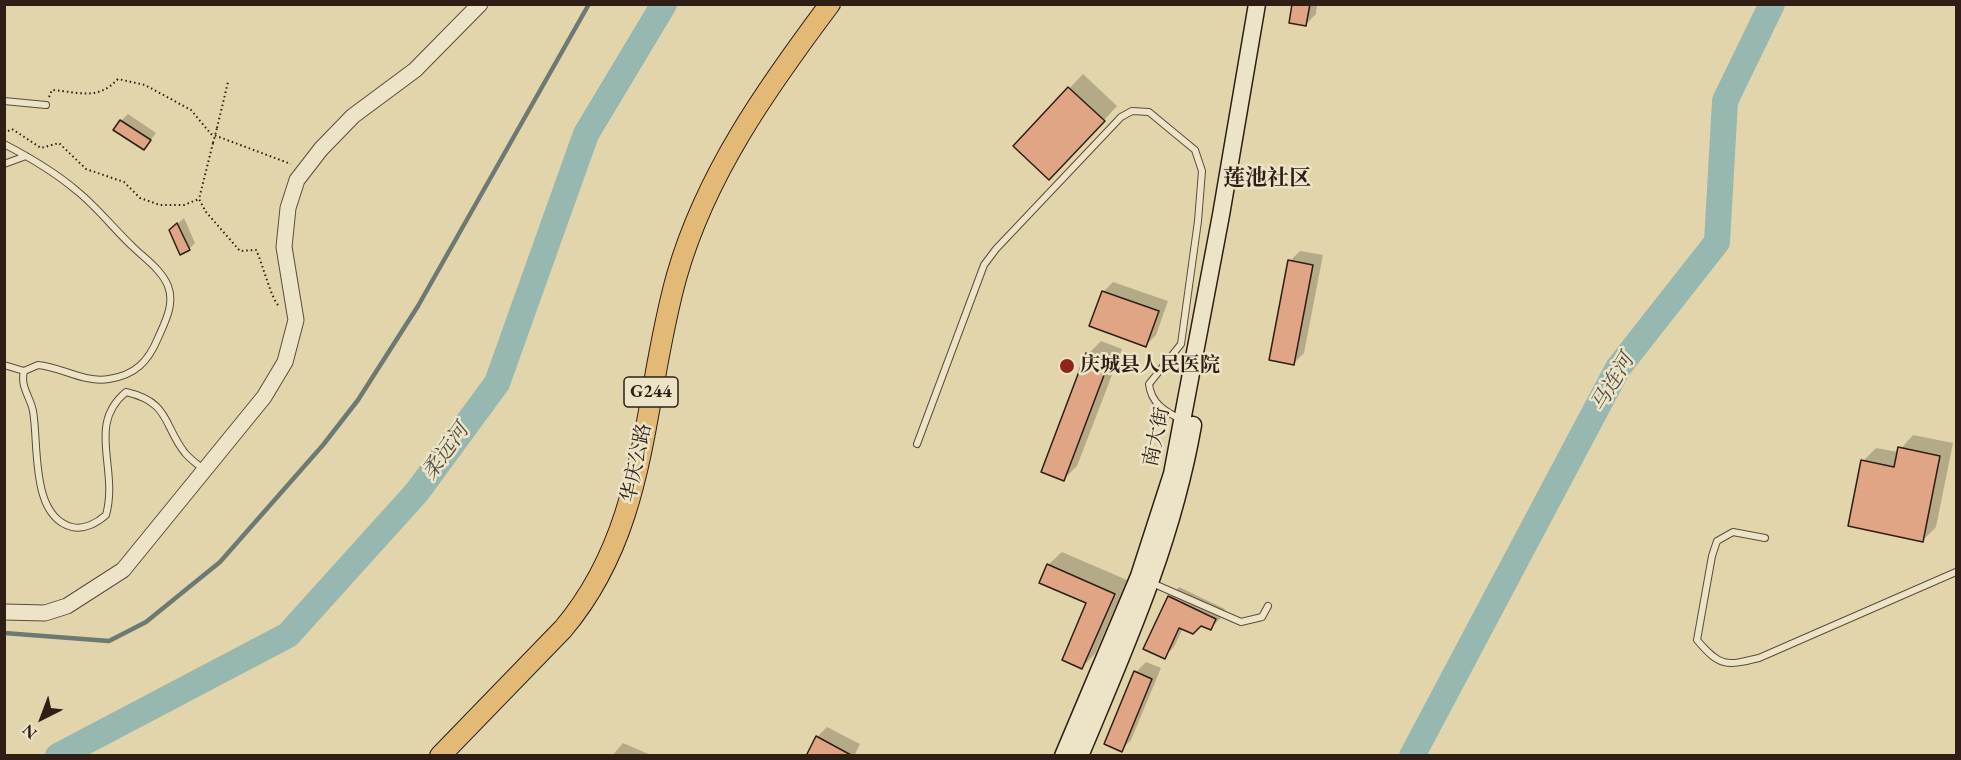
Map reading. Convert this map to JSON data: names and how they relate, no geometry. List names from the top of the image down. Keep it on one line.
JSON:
{"streets":{"highway":["G244","华庆公路"],"main road":["南大街"]},"districts":["莲池社区"],"water":["马连河","柔远河"],"places":["庆城县人民医院"],"north":"bottom left"}
